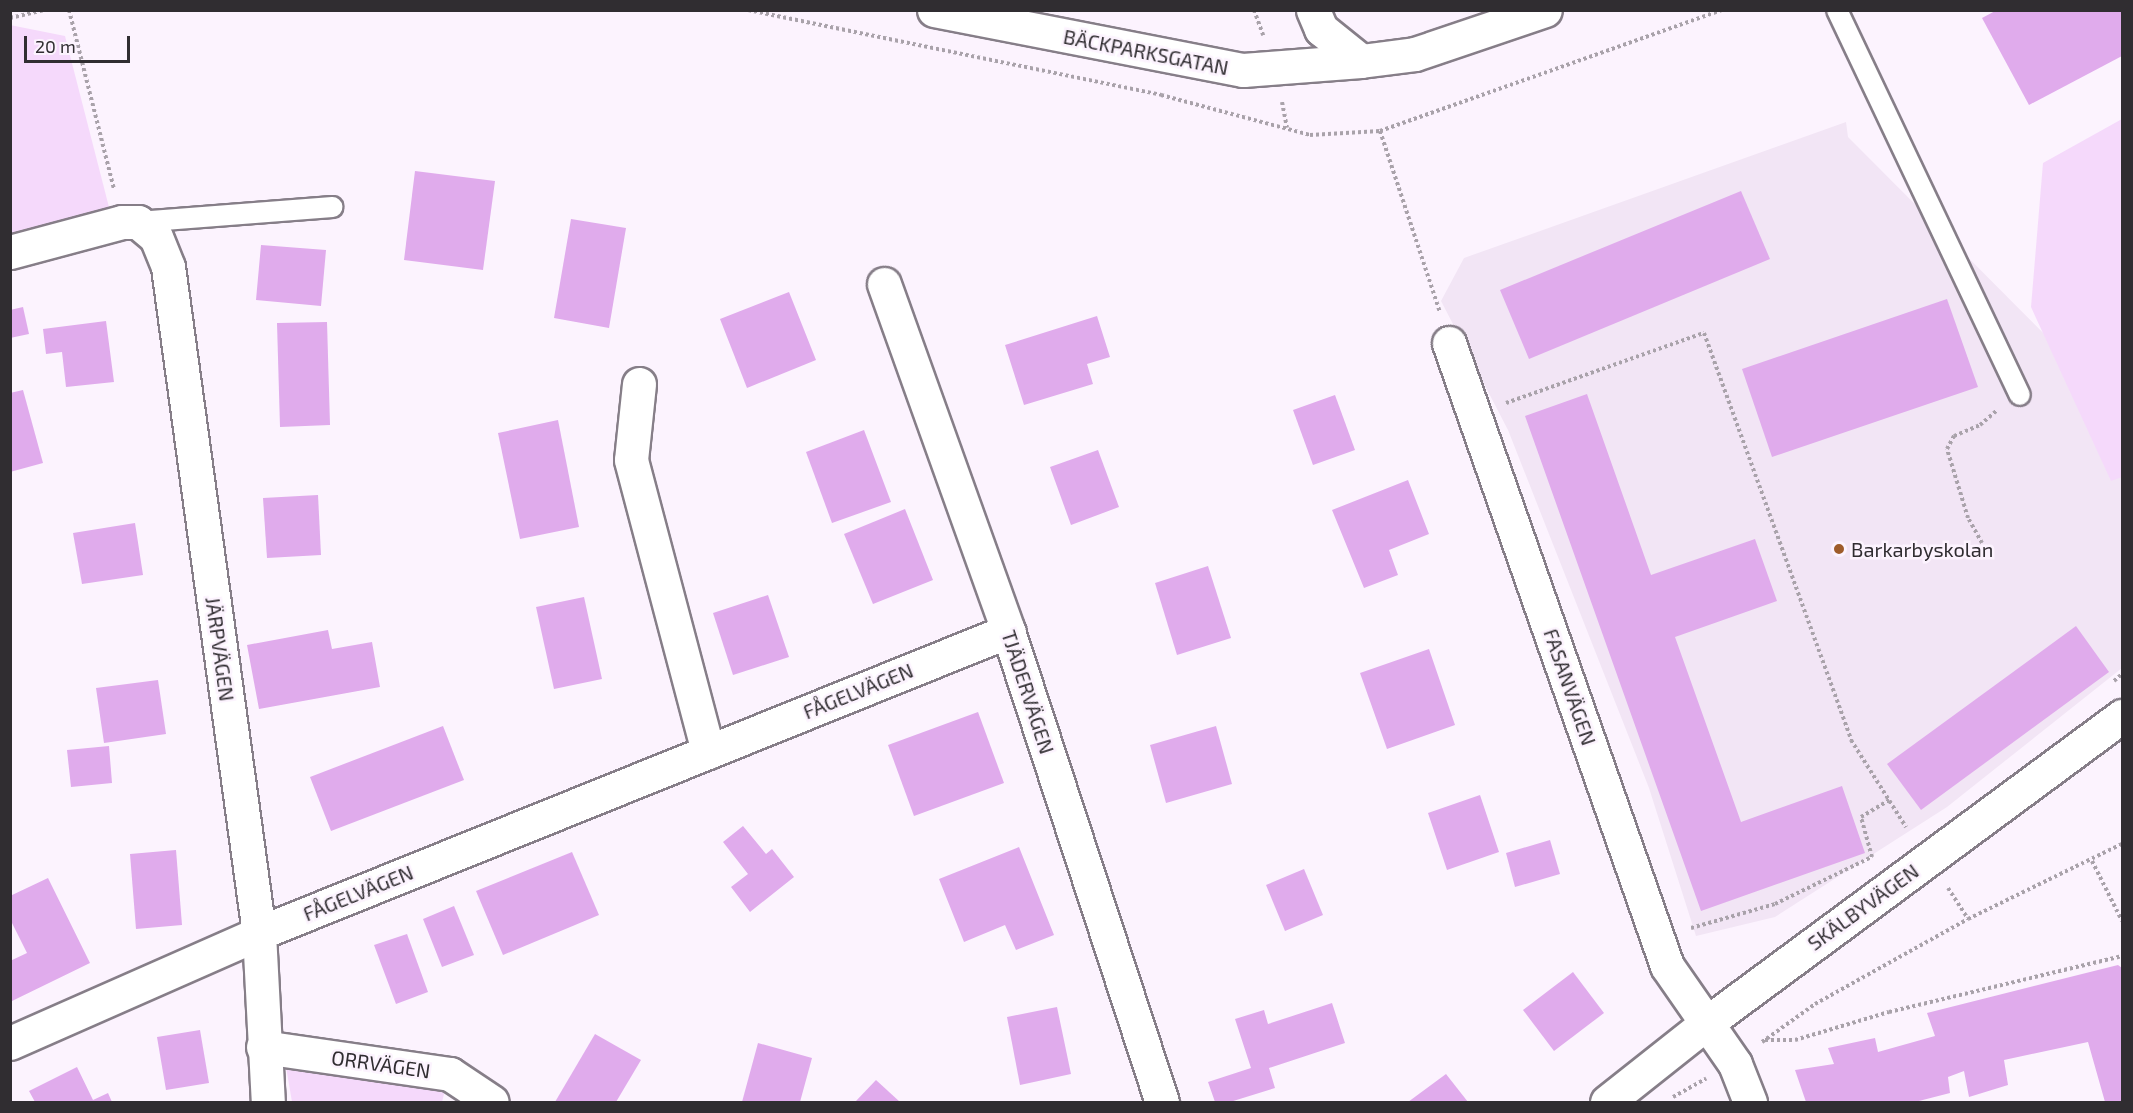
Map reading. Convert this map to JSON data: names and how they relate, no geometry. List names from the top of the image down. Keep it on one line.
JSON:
{"streets":{"street":["BÄCKPARKSGATAN","JÄRPVÄGEN","FASANVÄGEN","FÅGELVÄGEN","TJÄDERVÄGEN","SKÄLBYVÄGEN","ORRVÄGEN"]},"crossings":[["JÄRPVÄGEN","FÅGELVÄGEN"],["JÄRPVÄGEN","ORRVÄGEN"],["FASANVÄGEN","SKÄLBYVÄGEN"],["FÅGELVÄGEN","TJÄDERVÄGEN"]],"places":["Barkarbyskolan"],"scale_bar":"20 m"}
